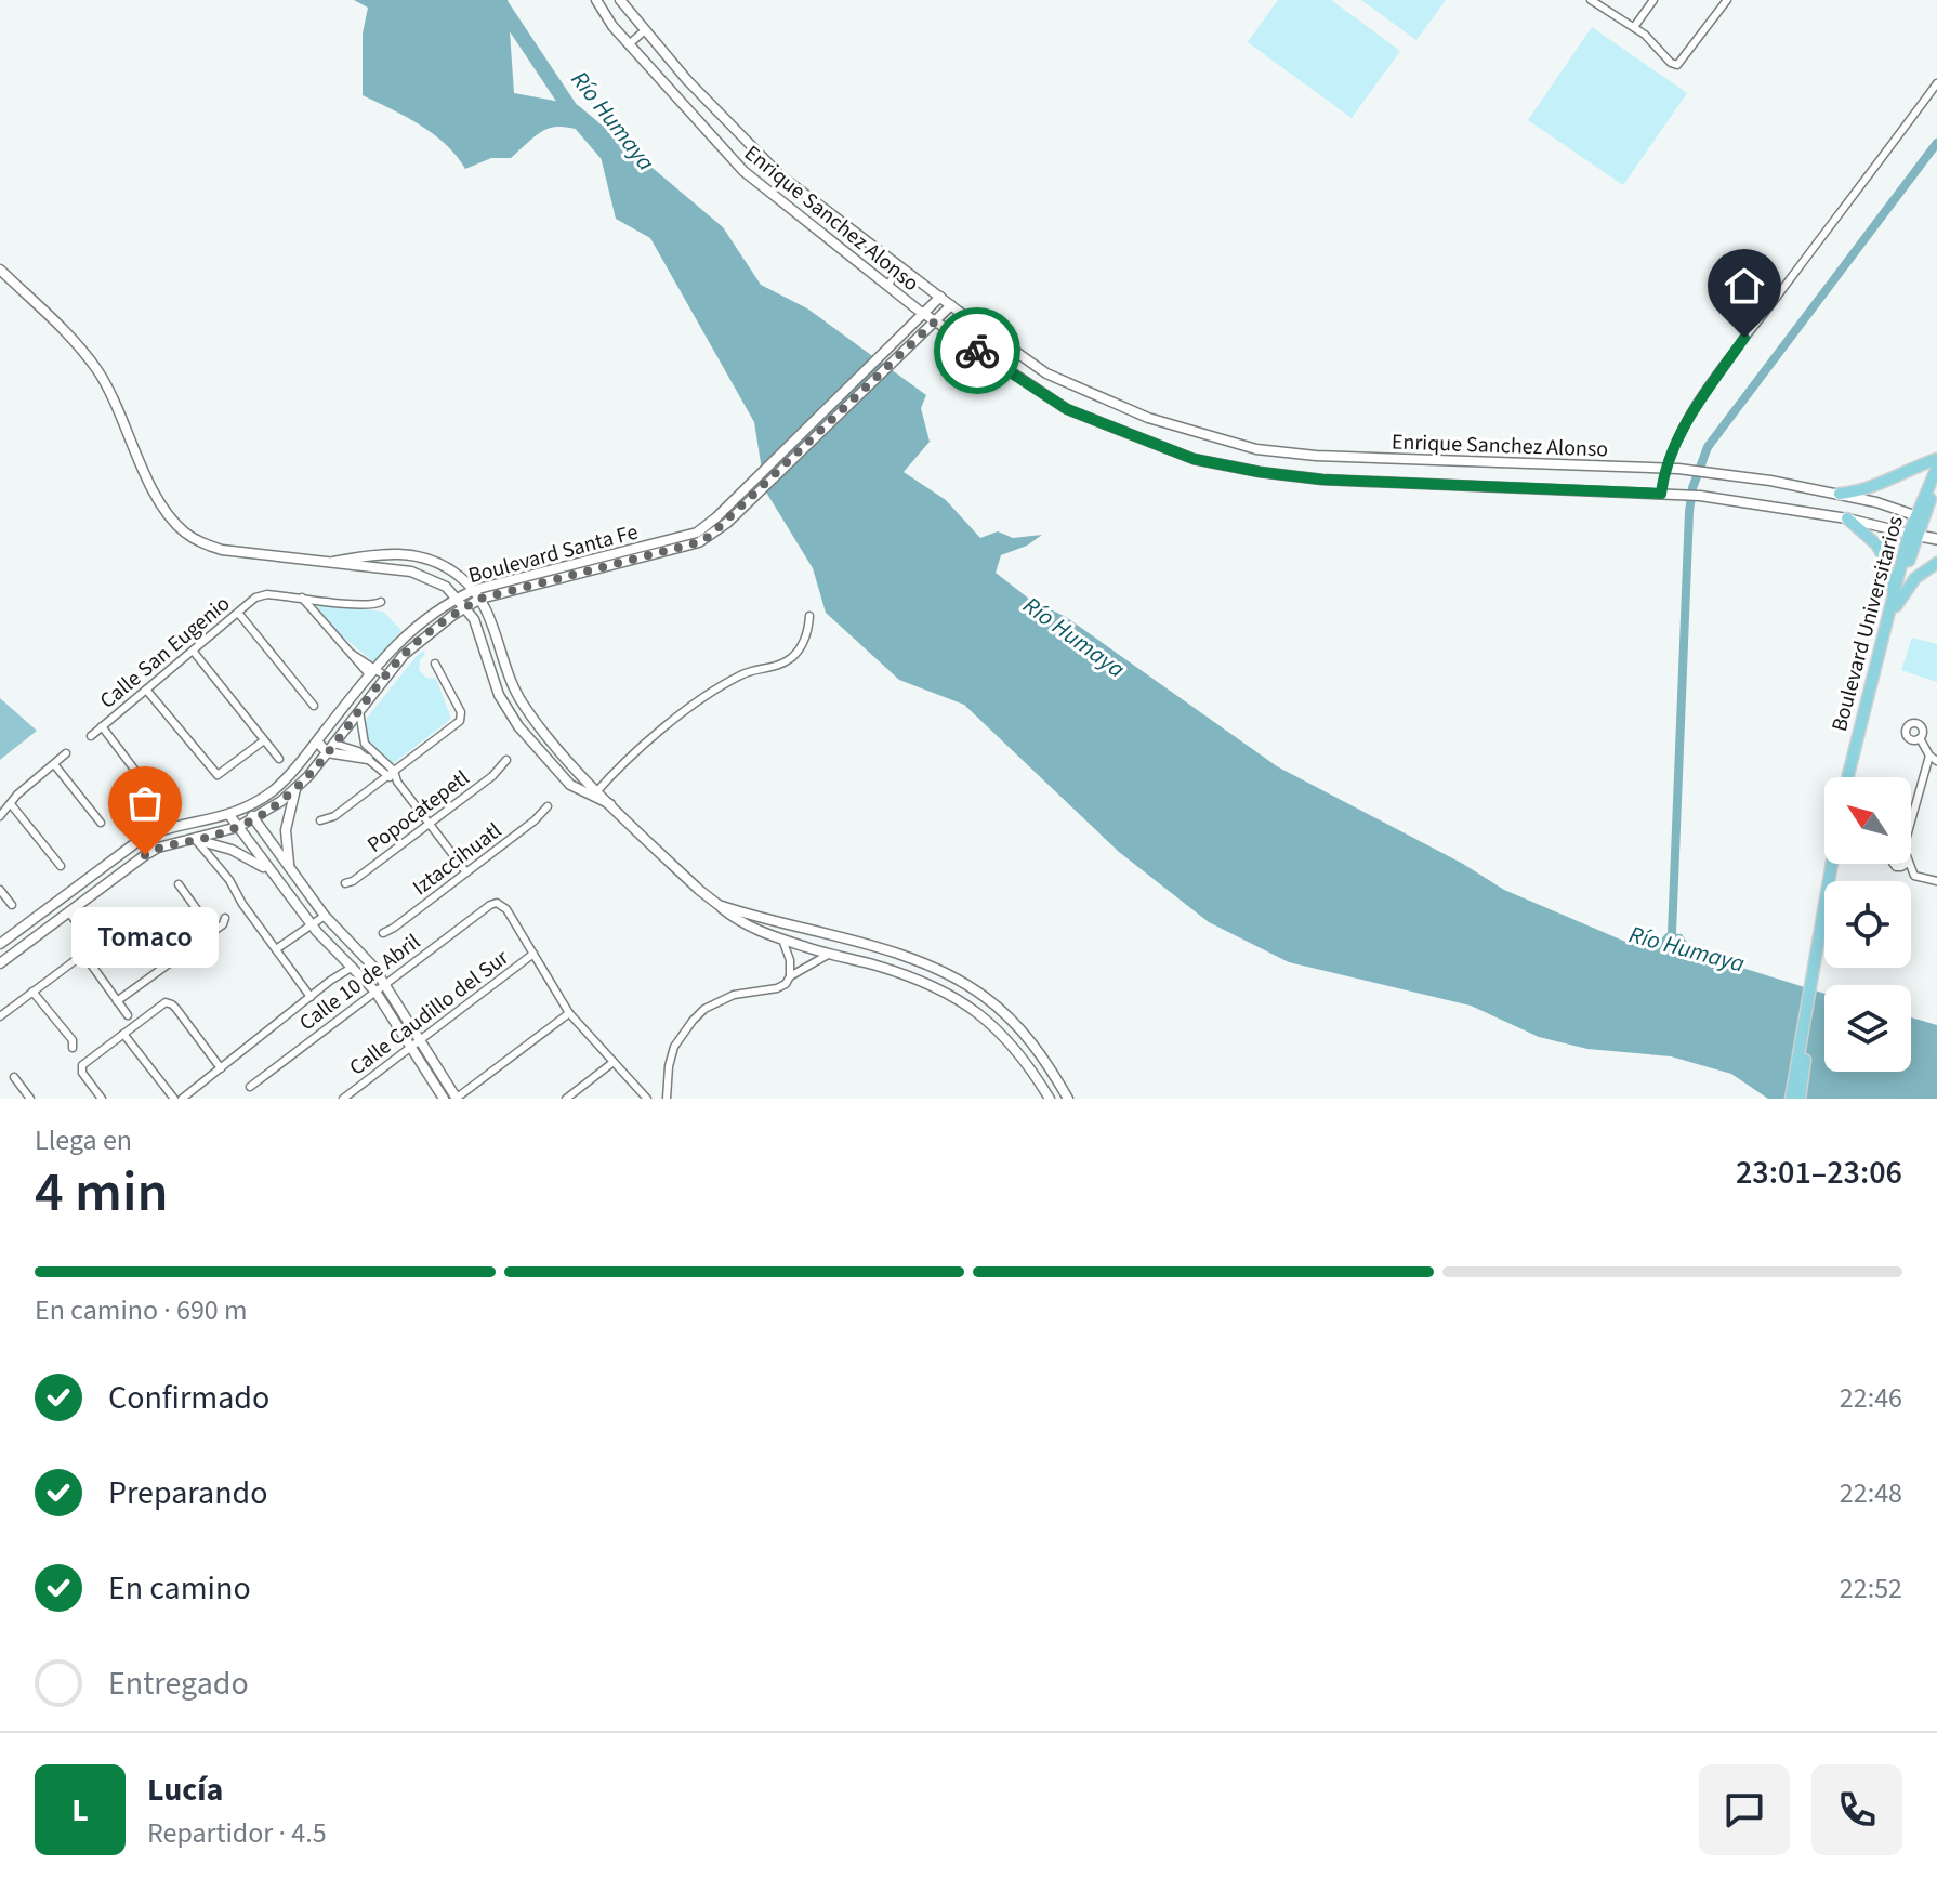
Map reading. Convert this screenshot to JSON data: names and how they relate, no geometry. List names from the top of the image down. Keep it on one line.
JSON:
{"streets":{"main road":["Boulevard Universitarios"],"street":["Enrique Sanchez Alonso","Boulevard Santa Fe","Calle San Eugenio","Popocatepetl","Iztaccihuatl","Calle 10 de Abril","Calle Caudillo del Sur"]},"crossings":[["Enrique Sanchez Alonso","Boulevard Santa Fe"],["Enrique Sanchez Alonso","Boulevard Universitarios"],["Calle 10 de Abril","Calle Caudillo del Sur"]],"water":["Río Humaya"],"places":["Tomaco"],"north":"top left","page":{"bubble":"Tomaco","heading":["4 min","Llega en","23:01–23:06"],"panel":["Lucía","Repartidor · 4.5"],"bar":"En camino · 690 m","list":[["Confirmado","22:46"],["Preparando","22:48"],["En camino","22:52"],"Entregado"],"round":"L"}}
